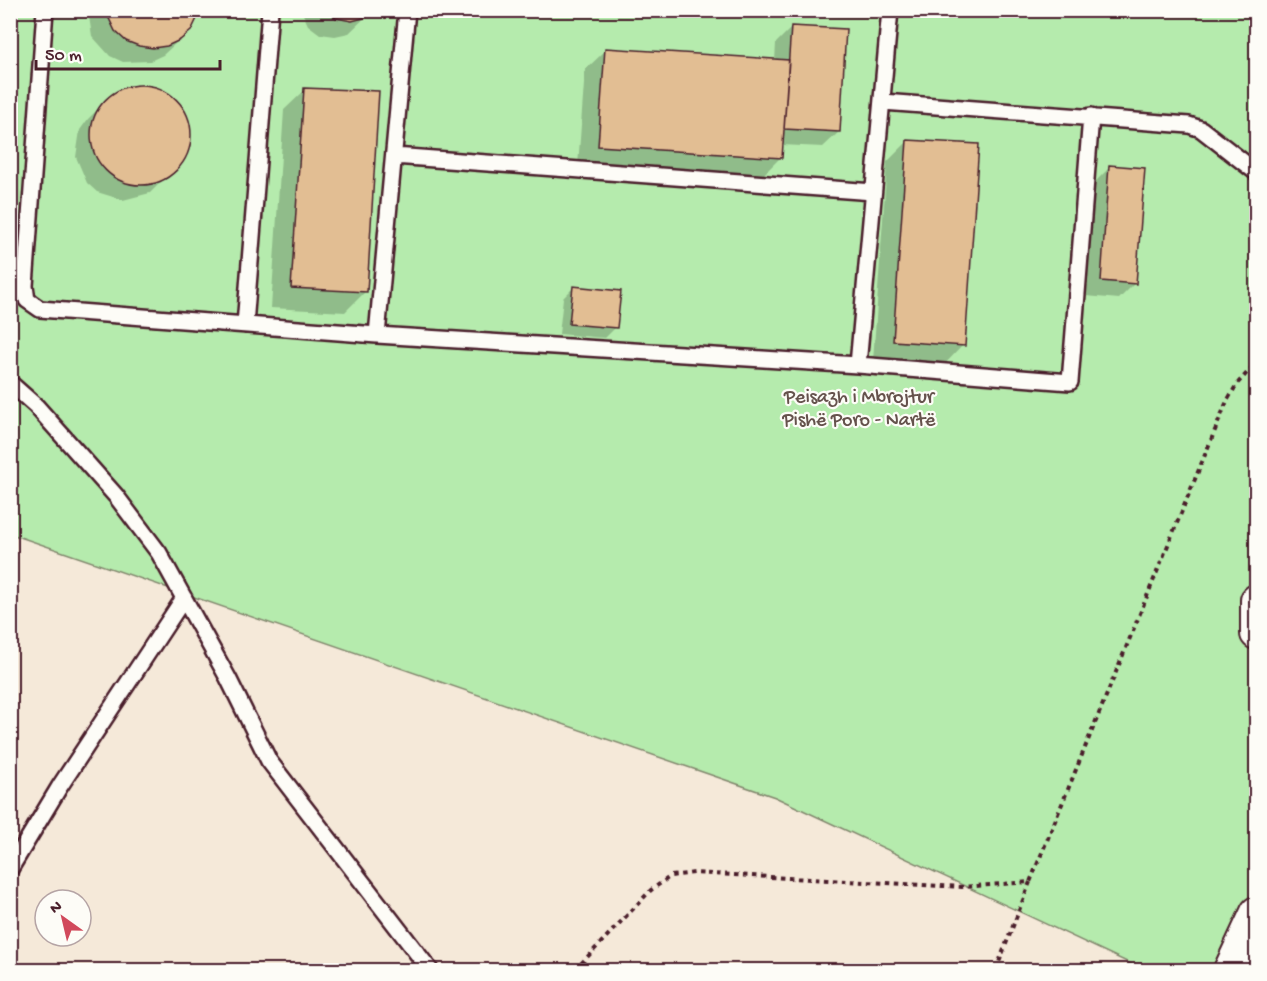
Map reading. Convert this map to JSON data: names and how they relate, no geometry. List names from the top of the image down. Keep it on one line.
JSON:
{"parks":["Peisazh i Mbrojtur Pishë Poro - Nartë"],"scale_bar":"50 m","north":"top left"}
